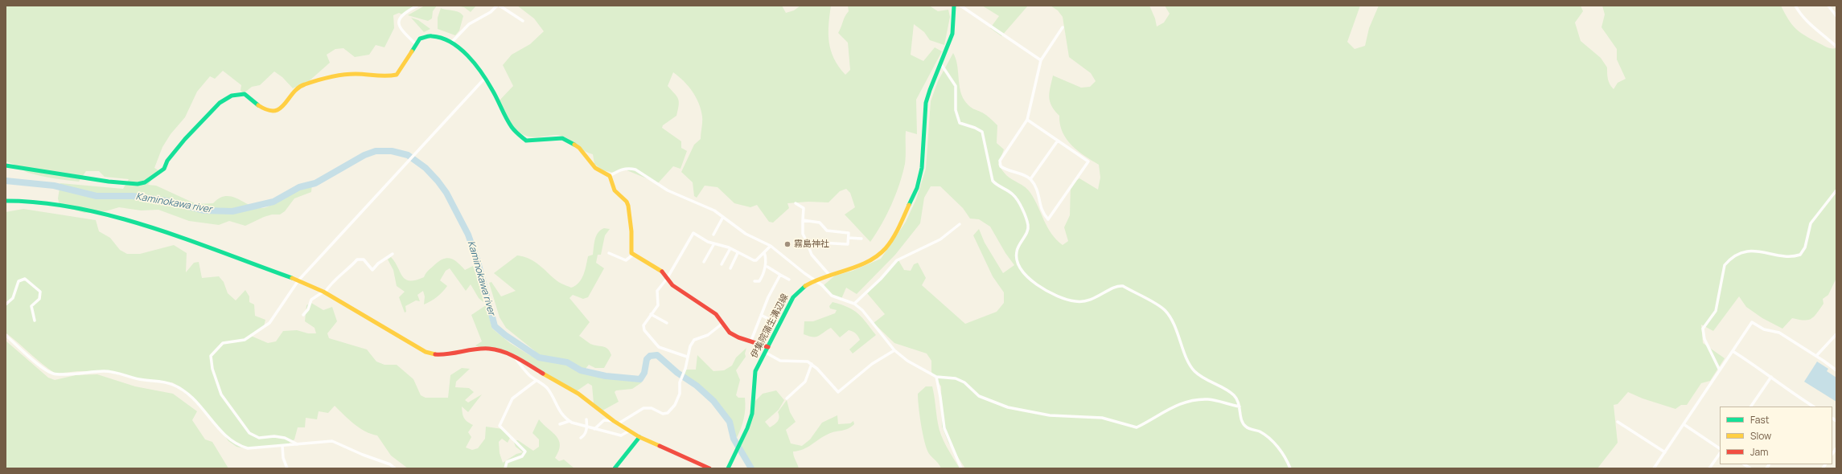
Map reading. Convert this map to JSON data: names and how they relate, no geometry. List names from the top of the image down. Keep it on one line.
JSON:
{"streets":{"street":["伊集院蒲生溝辺線"]},"water":["Kaminokawa river"],"places":["霧島神社"],"legend":["Fast","Slow","Jam"]}
